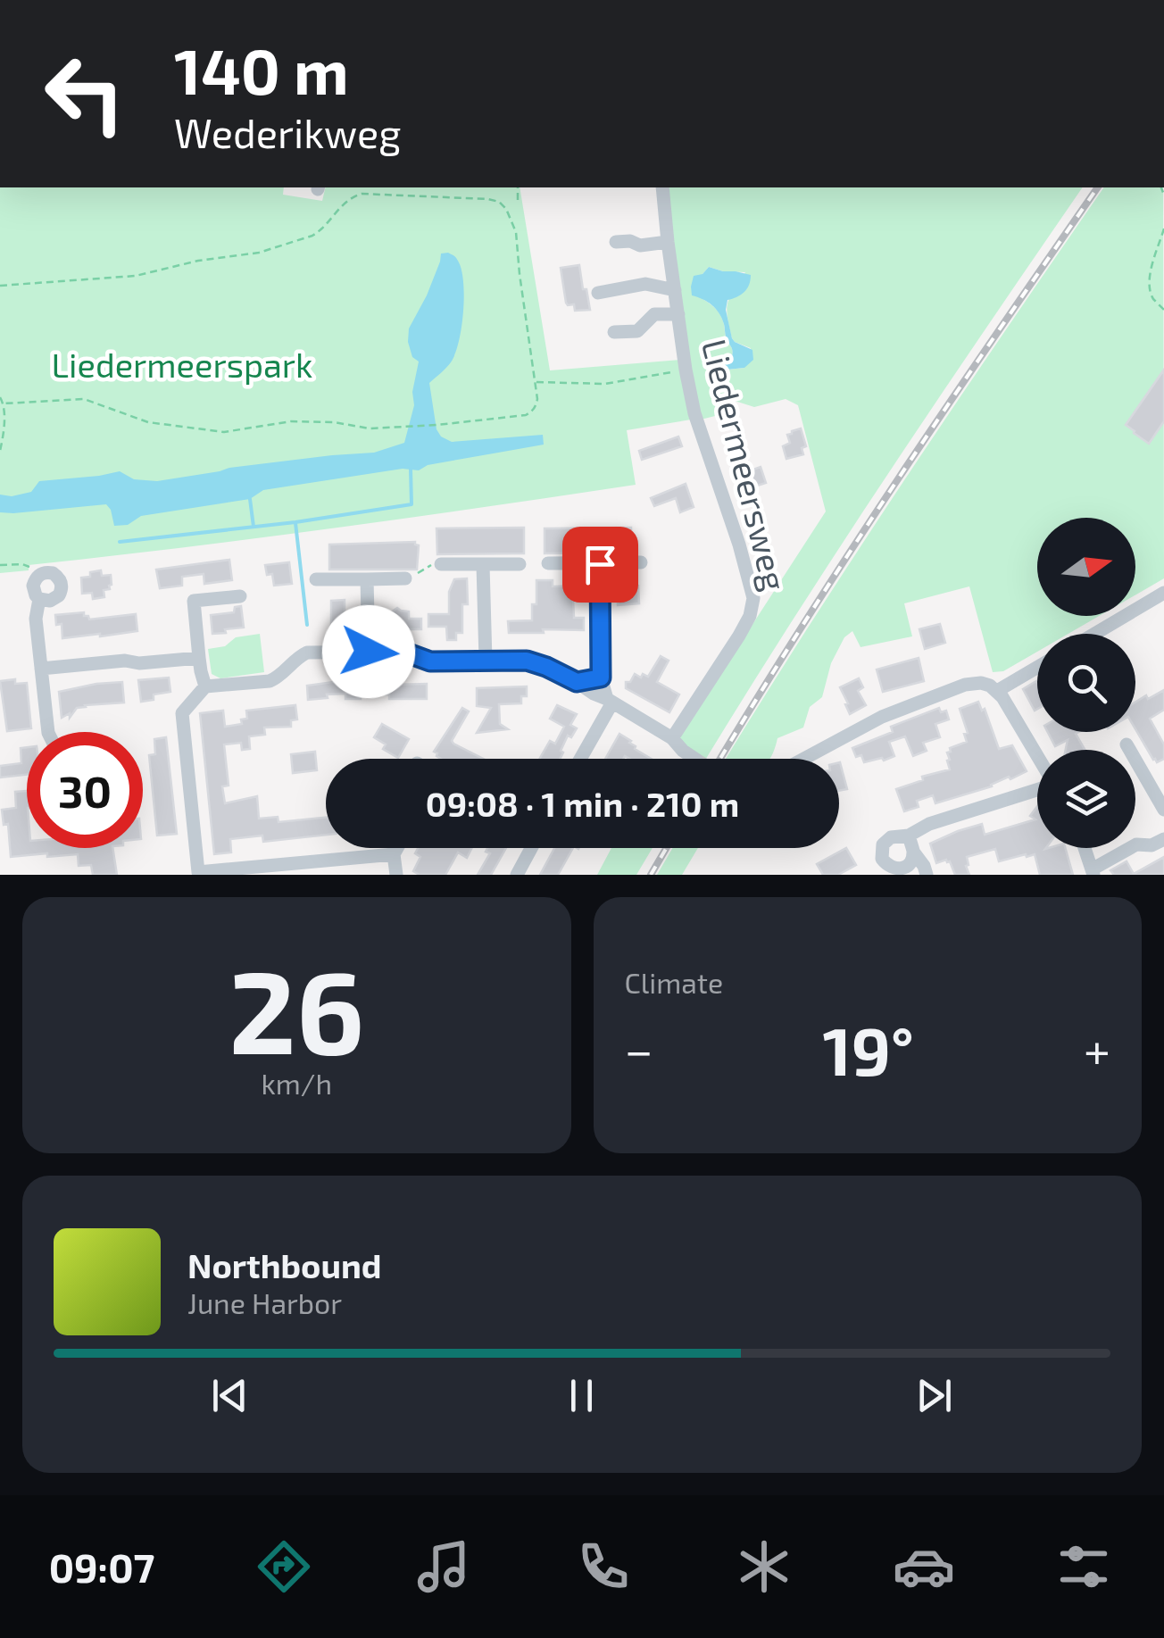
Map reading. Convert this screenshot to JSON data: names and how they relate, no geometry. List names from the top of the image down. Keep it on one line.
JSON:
{"streets":{"street":["Liedermeersweg"]},"parks":["Liedermeerspark"],"north":"right","page":{"turn":["140 m","Wederikweg"],"limit":"30","trip":"09:08 · 1 min · 210 m","tile":[["26","km/h"],"Climate"],"heat":["−","19°","+"],"song":["Northbound","June Harbor"],"tabs":"09:07"}}
